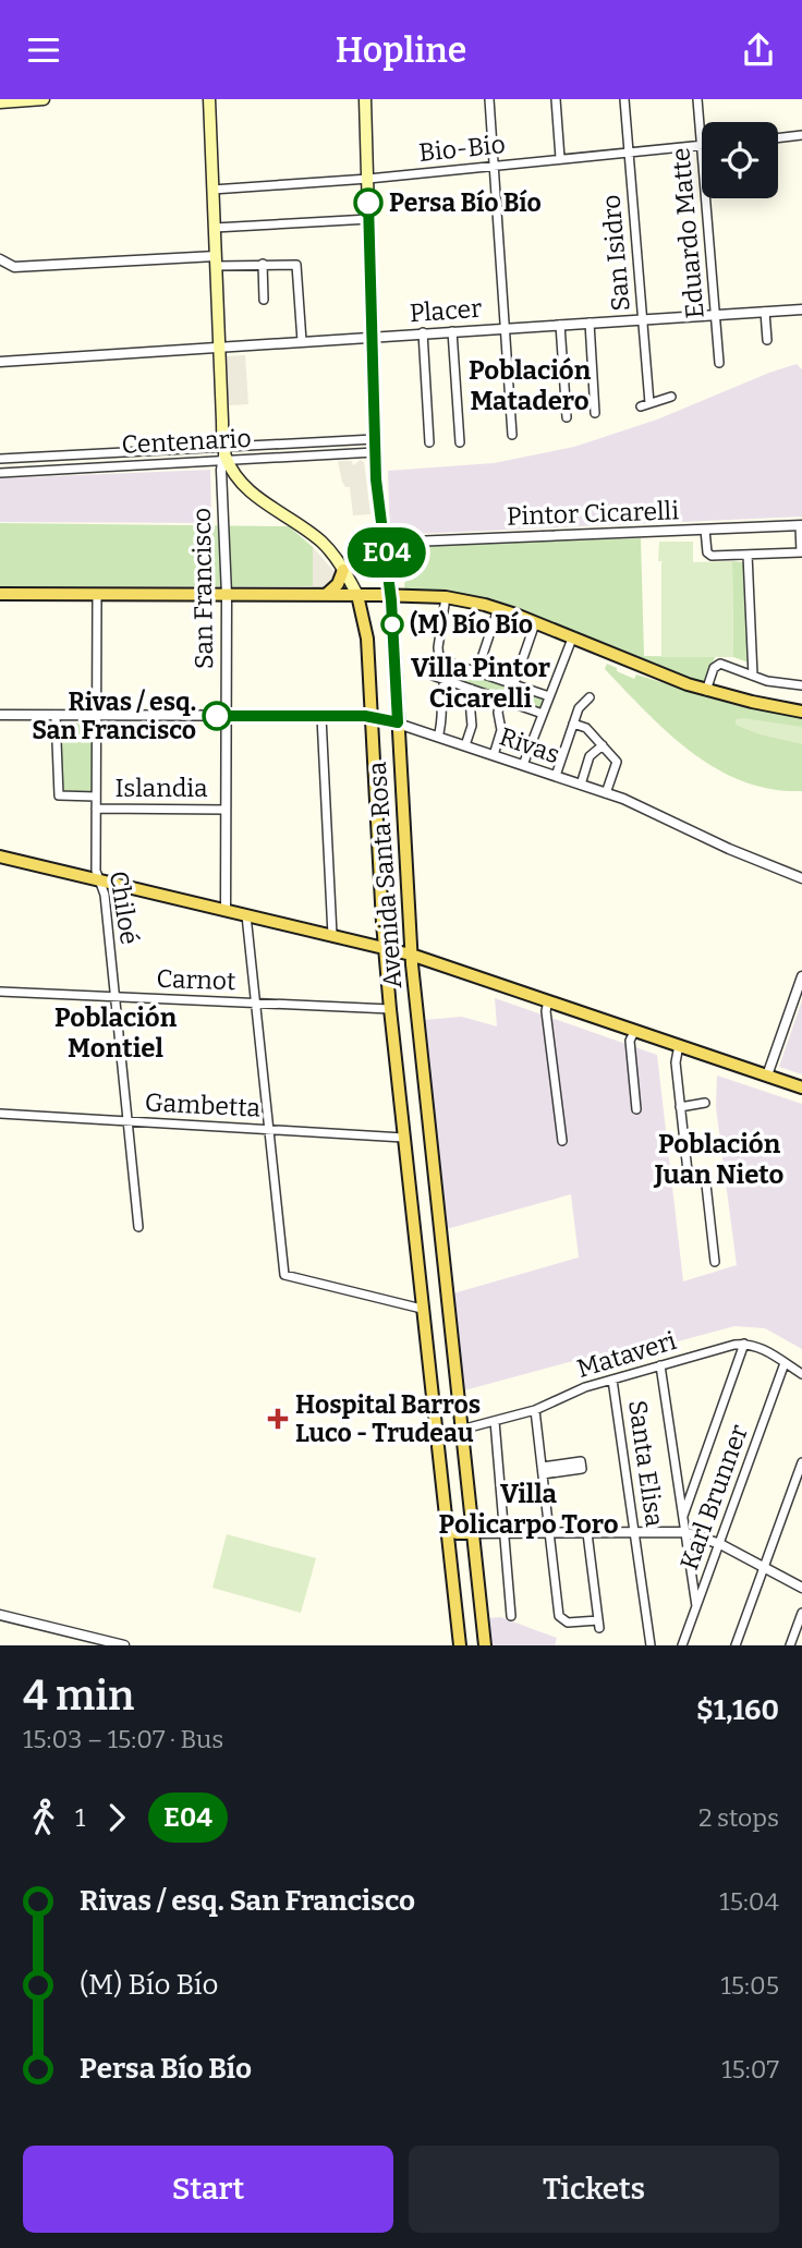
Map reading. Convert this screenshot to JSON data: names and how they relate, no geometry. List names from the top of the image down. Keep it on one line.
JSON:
{"streets":{"main road":["San Francisco","Avenida Santa Rosa"],"street":["Bio-Bio","Eduardo Matte","San Isidro","Placer","Centenario","Pintor Cicarelli","Rivas","Islandia","Chiloé","Carnot","Gambetta","Mataveri","Santa Elisa","Karl Brunner"]},"crossings":[["Bio-Bio","Eduardo Matte"],["Bio-Bio","San Isidro"],["Bio-Bio","San Francisco"],["Bio-Bio","Avenida Santa Rosa"],["Eduardo Matte","Placer"],["San Isidro","Placer"],["Placer","San Francisco"],["Placer","Avenida Santa Rosa"],["Centenario","San Francisco"],["Centenario","Avenida Santa Rosa"],["Pintor Cicarelli","Avenida Santa Rosa"],["San Francisco","Rivas"],["San Francisco","Islandia"],["San Francisco","Avenida Santa Rosa"],["Rivas","Avenida Santa Rosa"],["Rivas","Chiloé"],["Islandia","Chiloé"],["Avenida Santa Rosa","Carnot"],["Avenida Santa Rosa","Gambetta"],["Avenida Santa Rosa","Mataveri"],["Chiloé","Carnot"],["Chiloé","Gambetta"],["Mataveri","Santa Elisa"]],"districts":["Población Matadero","Villa Pintor Cicarelli","Población Montiel","Población Juan Nieto","Villa Policarpo Toro"],"places":{"other":["Persa Bío Bío","(M) Bío Bío","Rivas / esq. San Francisco"],"health":["Hospital Barros Luco - Trudeau"]},"lines":["bus line E04"],"page":{"header":"Hopline","on_map":"E04","heading":["4 min","15:03 – 15:07 · Bus","$1,160"],"legs":["1","E04","2 stops"],"list":[{"name":"Rivas / esq. San Francisco","value":"15:04"},{"name":"(M) Bío Bío","value":"15:05"},{"name":"Persa Bío Bío","value":"15:07"}],"buttons":["Start","Tickets"]}}
